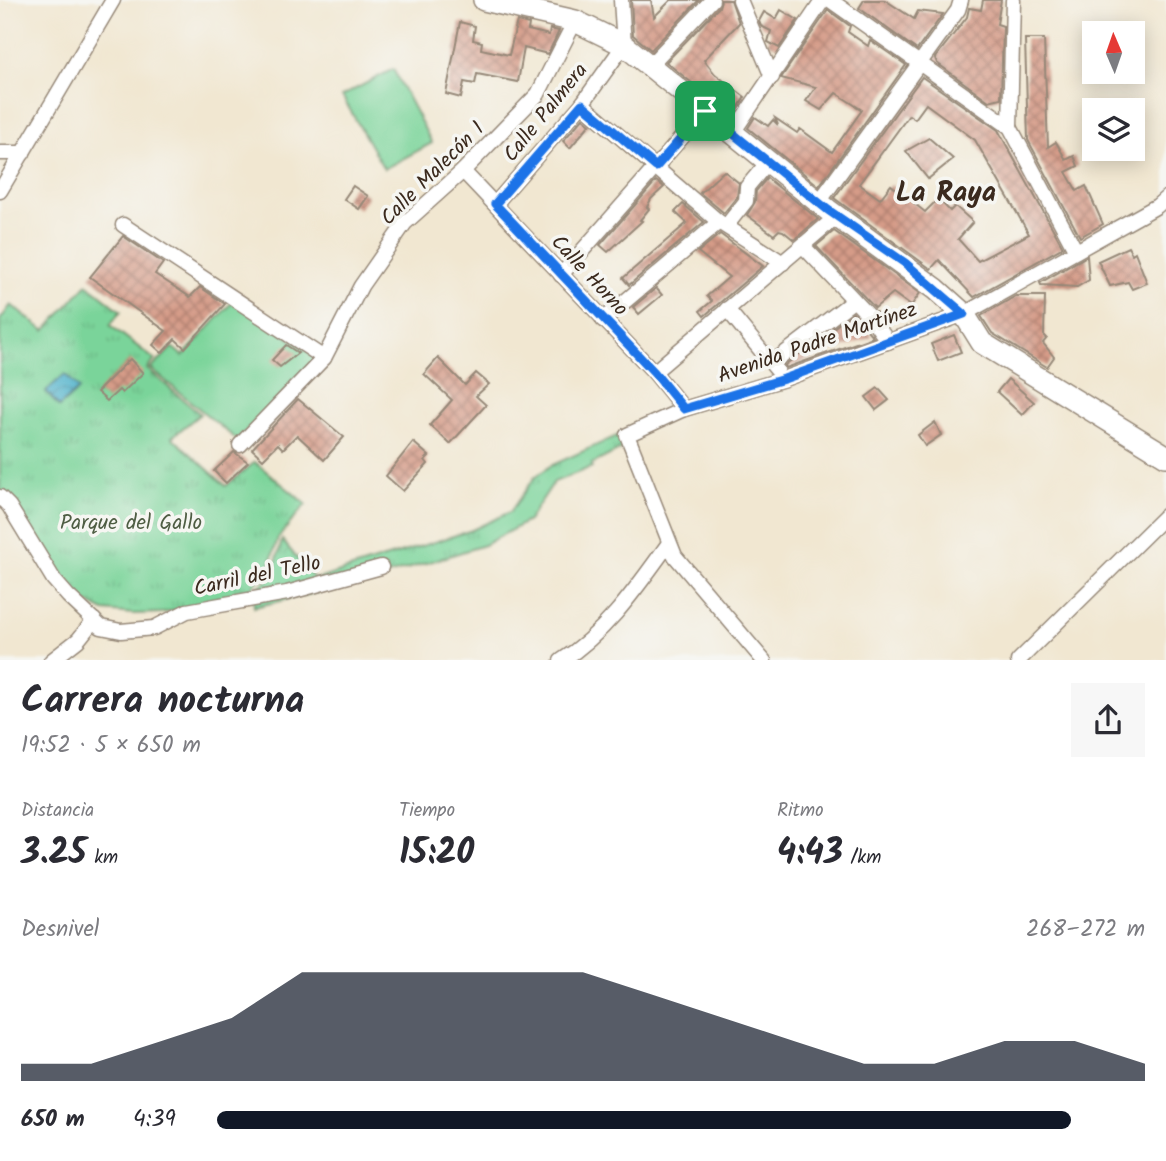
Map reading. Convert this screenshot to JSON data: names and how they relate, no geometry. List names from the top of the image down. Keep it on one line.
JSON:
{"streets":{"street":["Calle Palmera","Calle Malecón 1","Calle Horno","Avenida Padre Martínez","Carril del Tello"]},"crossings":[["Calle Palmera","Calle Horno"],["Calle Malecón 1","Calle Horno"],["Calle Horno","Avenida Padre Martínez"]],"districts":["La Raya"],"parks":["Parque del Gallo"],"north":"top","page":{"heading":["Carrera nocturna","19:52 · 5 × 650 m"],"stats":[["Distancia","3.25 km"],["Tiempo","15:20"],["Ritmo","4:43 /km"]],"chart":["Desnivel","268–272 m"],"list":[{"name":"650 m","note":"4:39"}]}}
